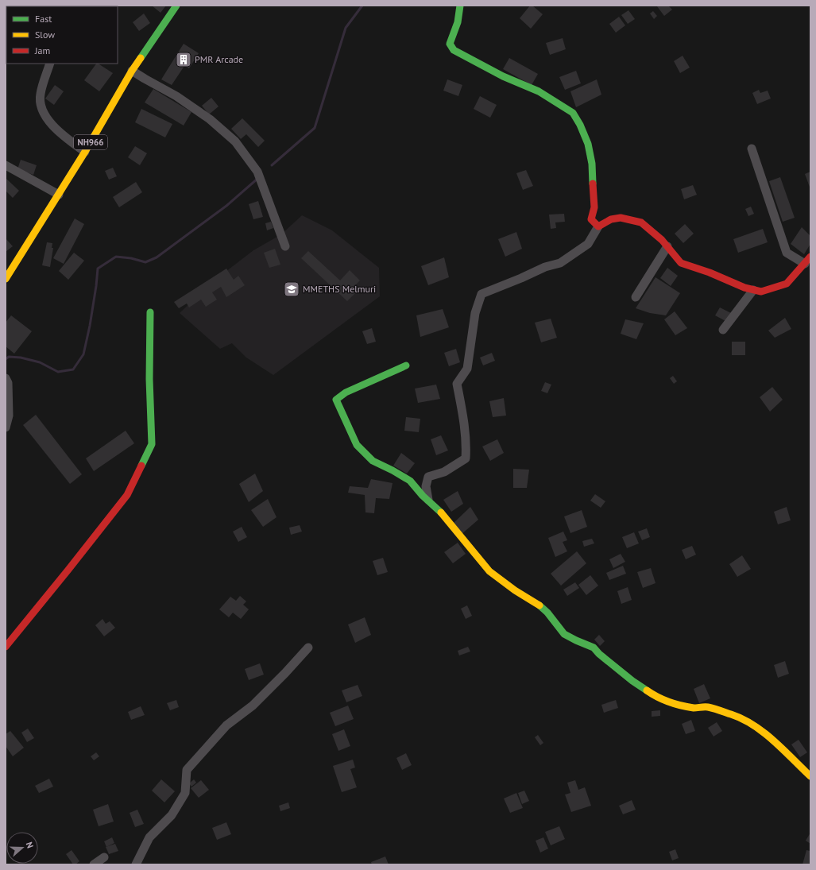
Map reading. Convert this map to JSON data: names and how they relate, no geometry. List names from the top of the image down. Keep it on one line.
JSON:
{"streets":{"main road":["NH966"]},"places":{"building":["PMR Arcade"],"school or university":["MMETHS Melmuri"]},"legend":["Fast","Slow","Jam"],"north":"right"}
